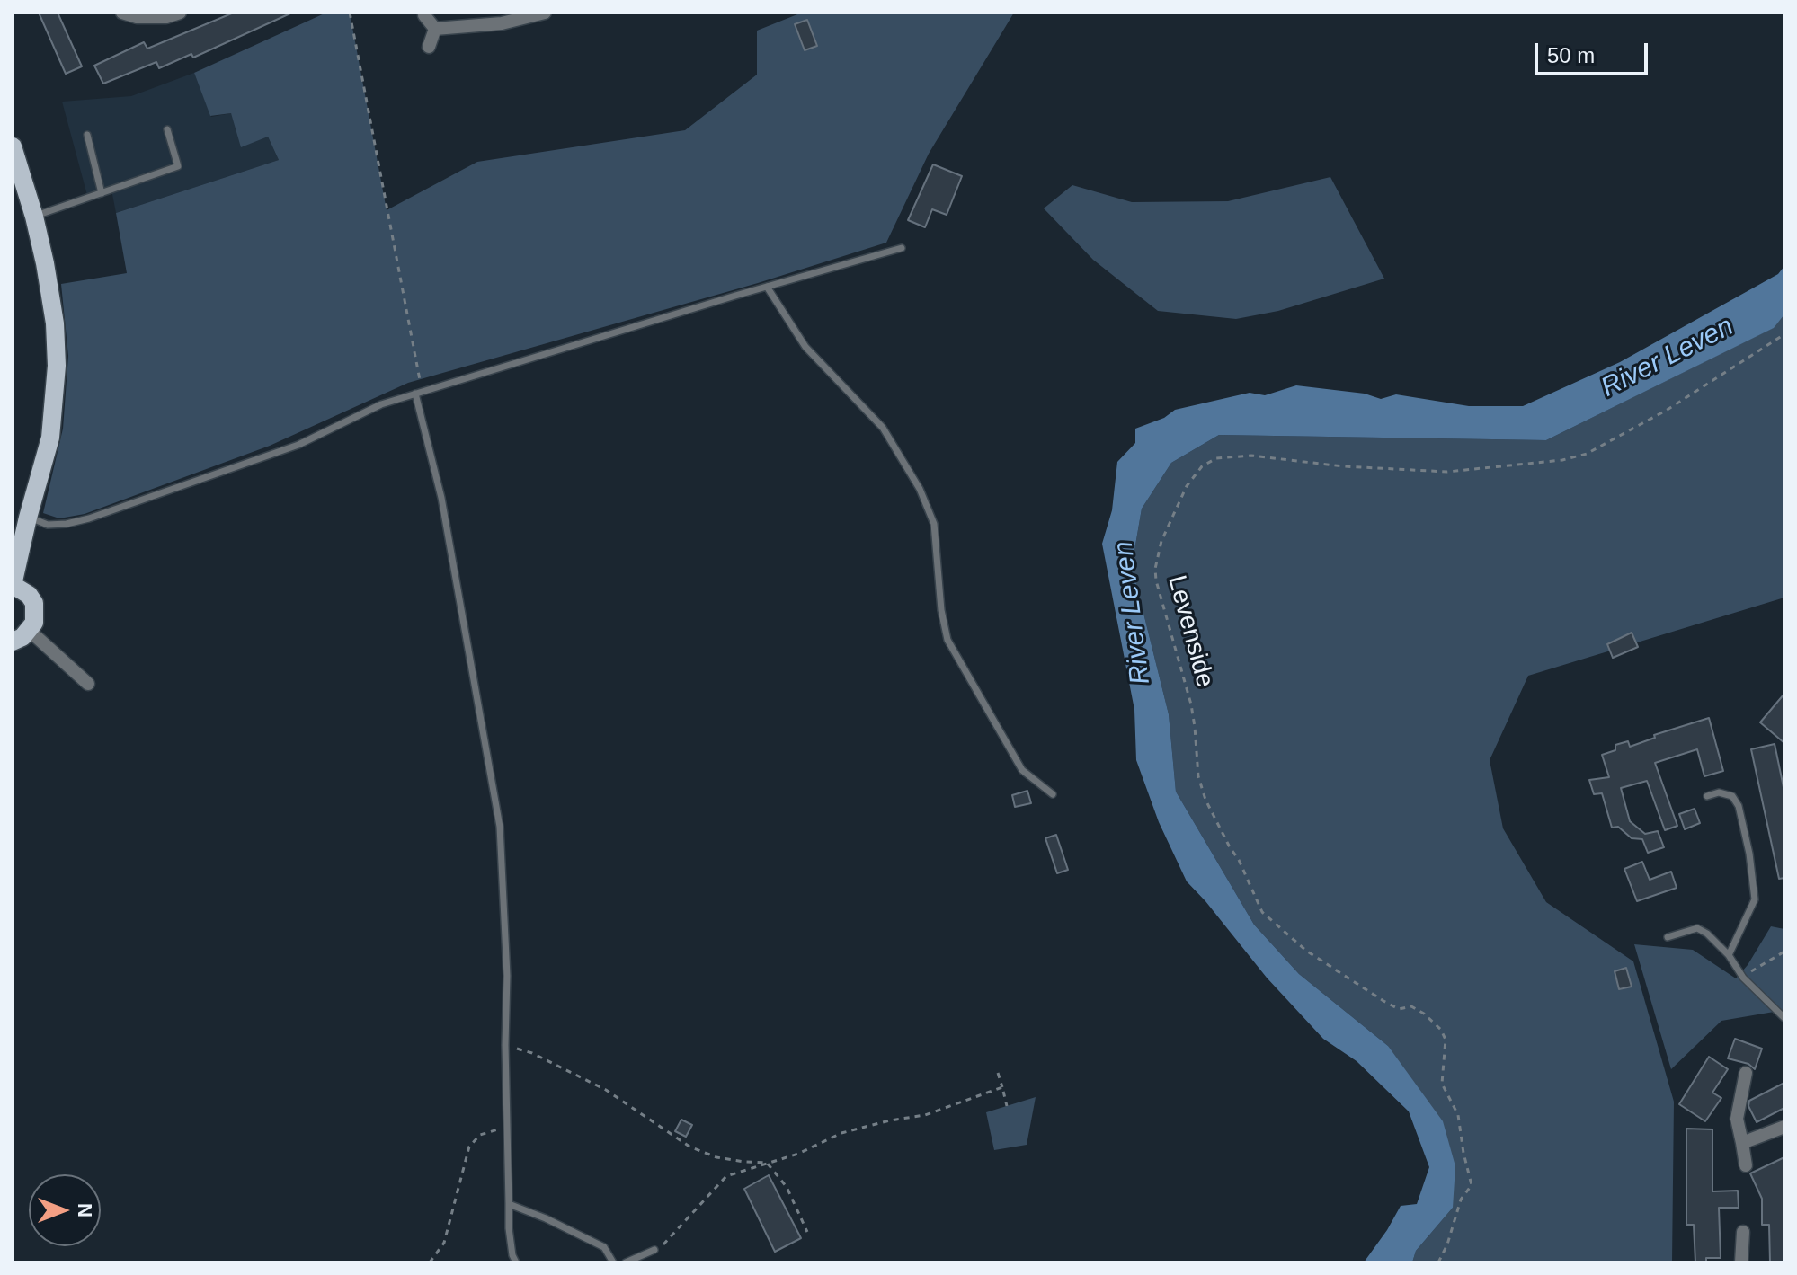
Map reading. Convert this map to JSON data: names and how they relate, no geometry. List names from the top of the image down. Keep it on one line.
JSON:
{"streets":{"path":["Levenside"]},"water":["River Leven"],"scale_bar":"50 m","north":"right"}
